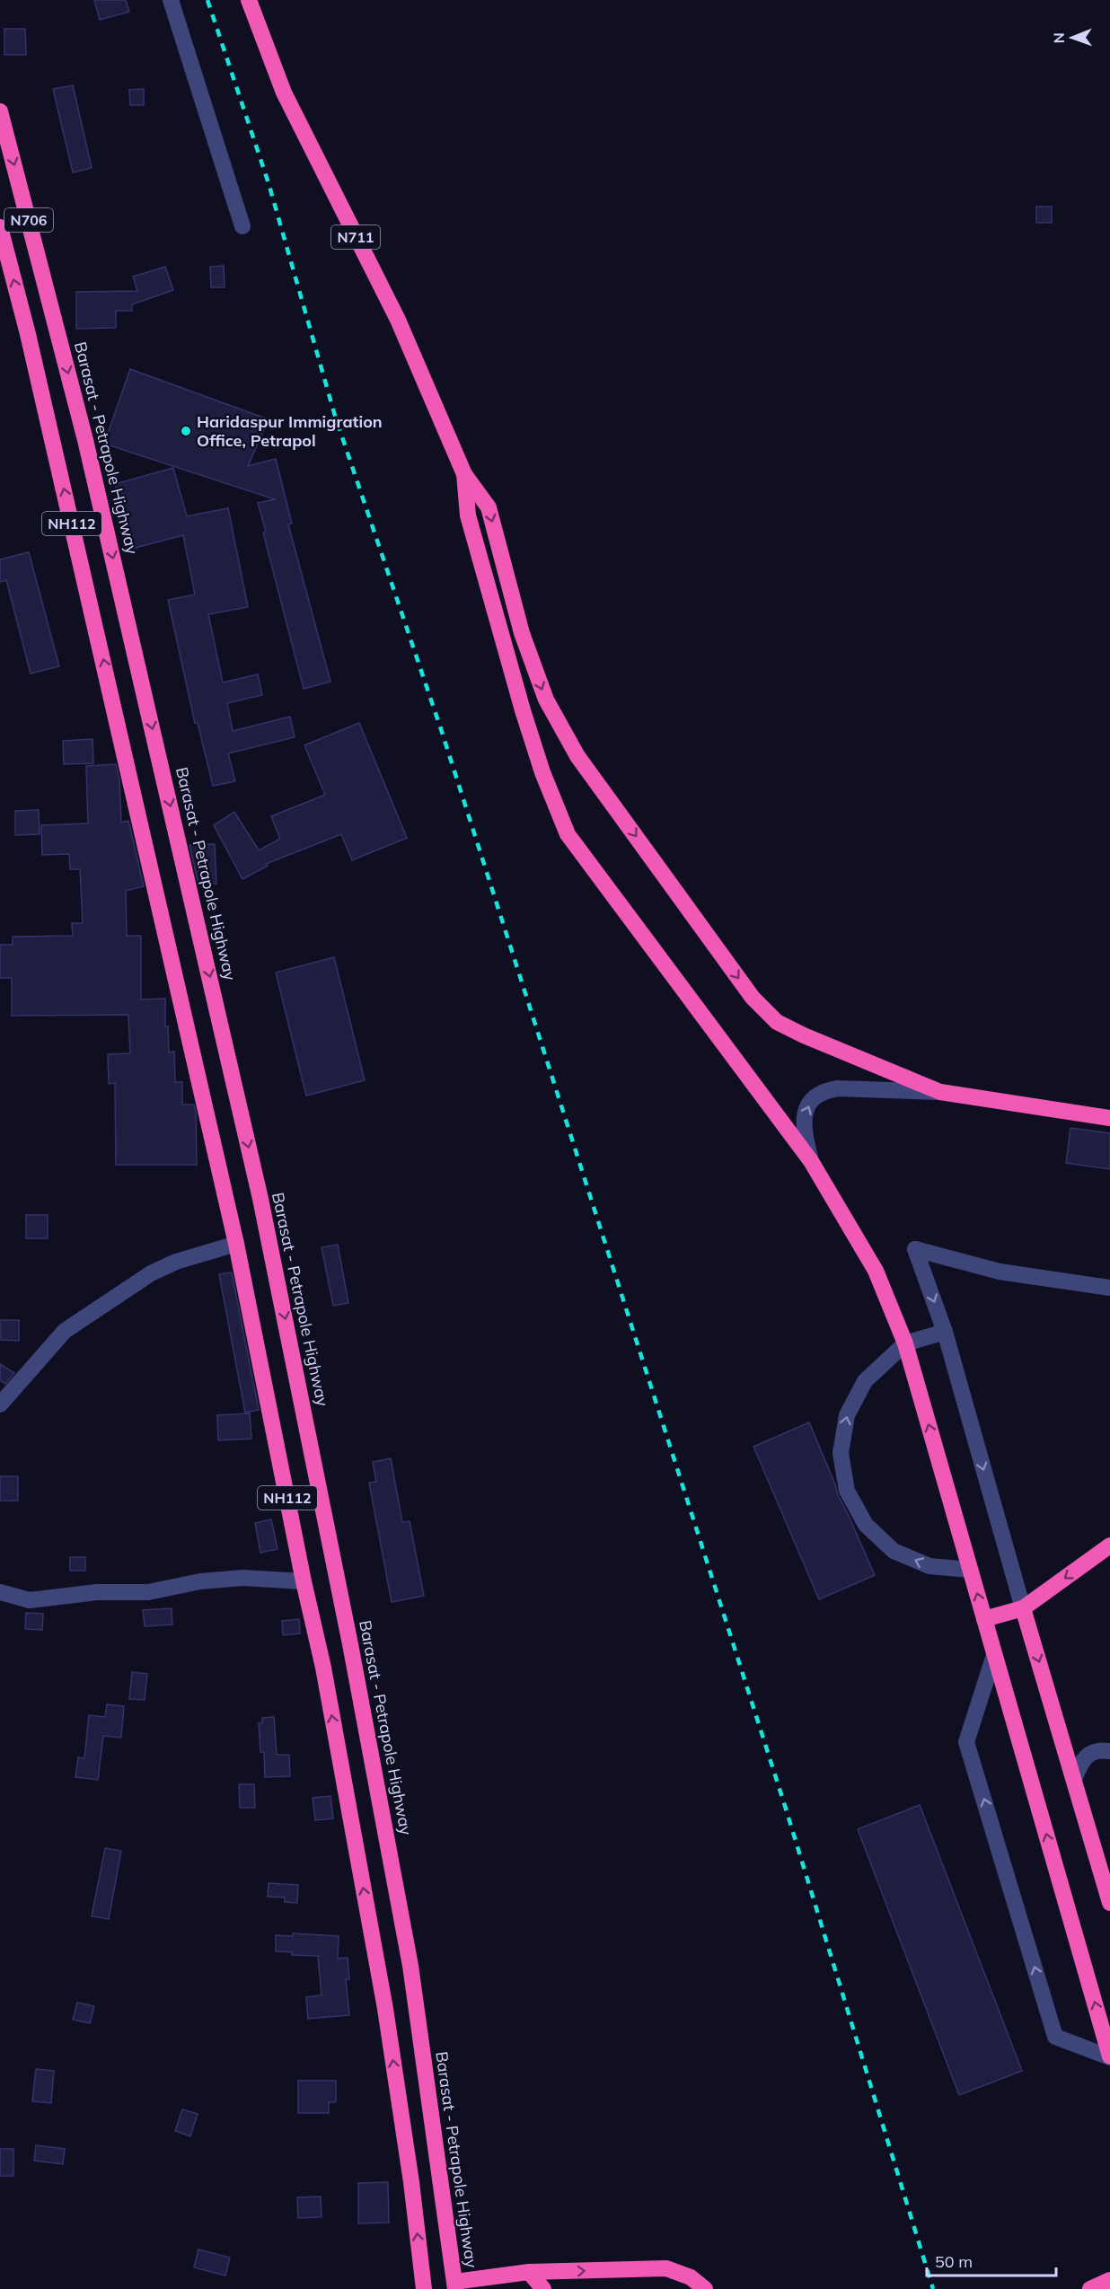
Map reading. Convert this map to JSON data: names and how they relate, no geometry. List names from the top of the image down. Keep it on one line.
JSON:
{"streets":{"highway":["N706","N711","Barasat - Petrapole Highway","NH112"]},"crossings":[["N706","Barasat - Petrapole Highway"],["N706","NH112"]],"places":["Haridaspur Immigration Office, Petrapol"],"scale_bar":"50 m","north":"left"}
